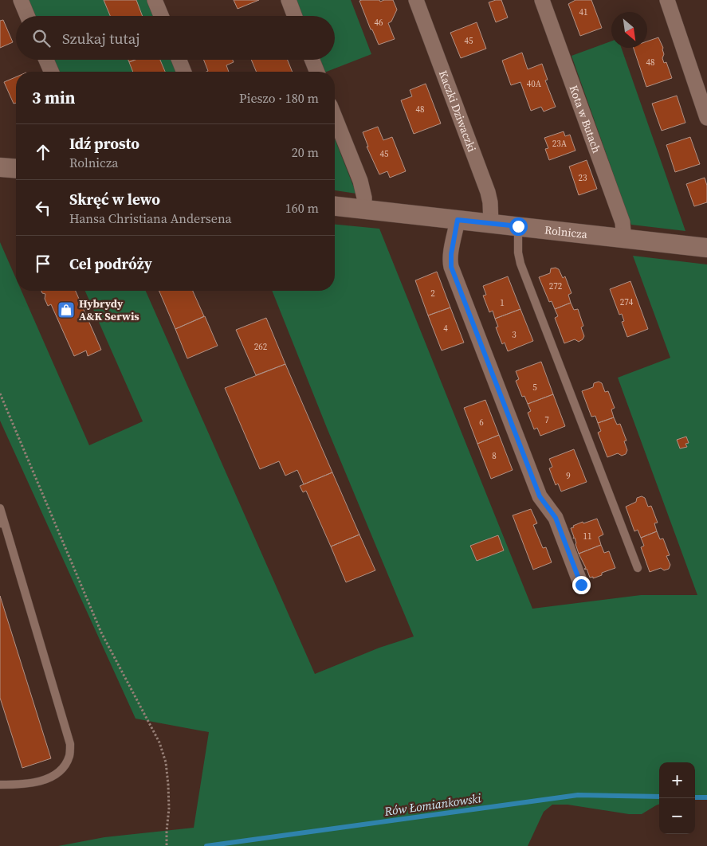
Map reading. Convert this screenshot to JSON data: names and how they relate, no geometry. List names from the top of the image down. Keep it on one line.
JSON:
{"streets":{"street":["Kaczki Dziwaczki","Kota w Butach","Rolnicza"]},"crossings":[["Kaczki Dziwaczki","Rolnicza"],["Kota w Butach","Rolnicza"]],"water":["Rów Łomiankowski"],"places":{"shop":["Hybrydy A&K Serwis"]},"house_numbers":["41","46","45","48","40A","48","23A","45","23","272","2","274","1","4","3","262","5","7","6","8","9","11"],"north":"bottom right","page":{"search":"Szukaj tutaj","heading":["3 min","Pieszo · 180 m"],"list":[["Idź prosto","Rolnicza","20 m"],["Skręć w lewo","Hansa Christiana Andersena","160 m"],"Cel podróży"],"map_buttons":["+","−"]}}
